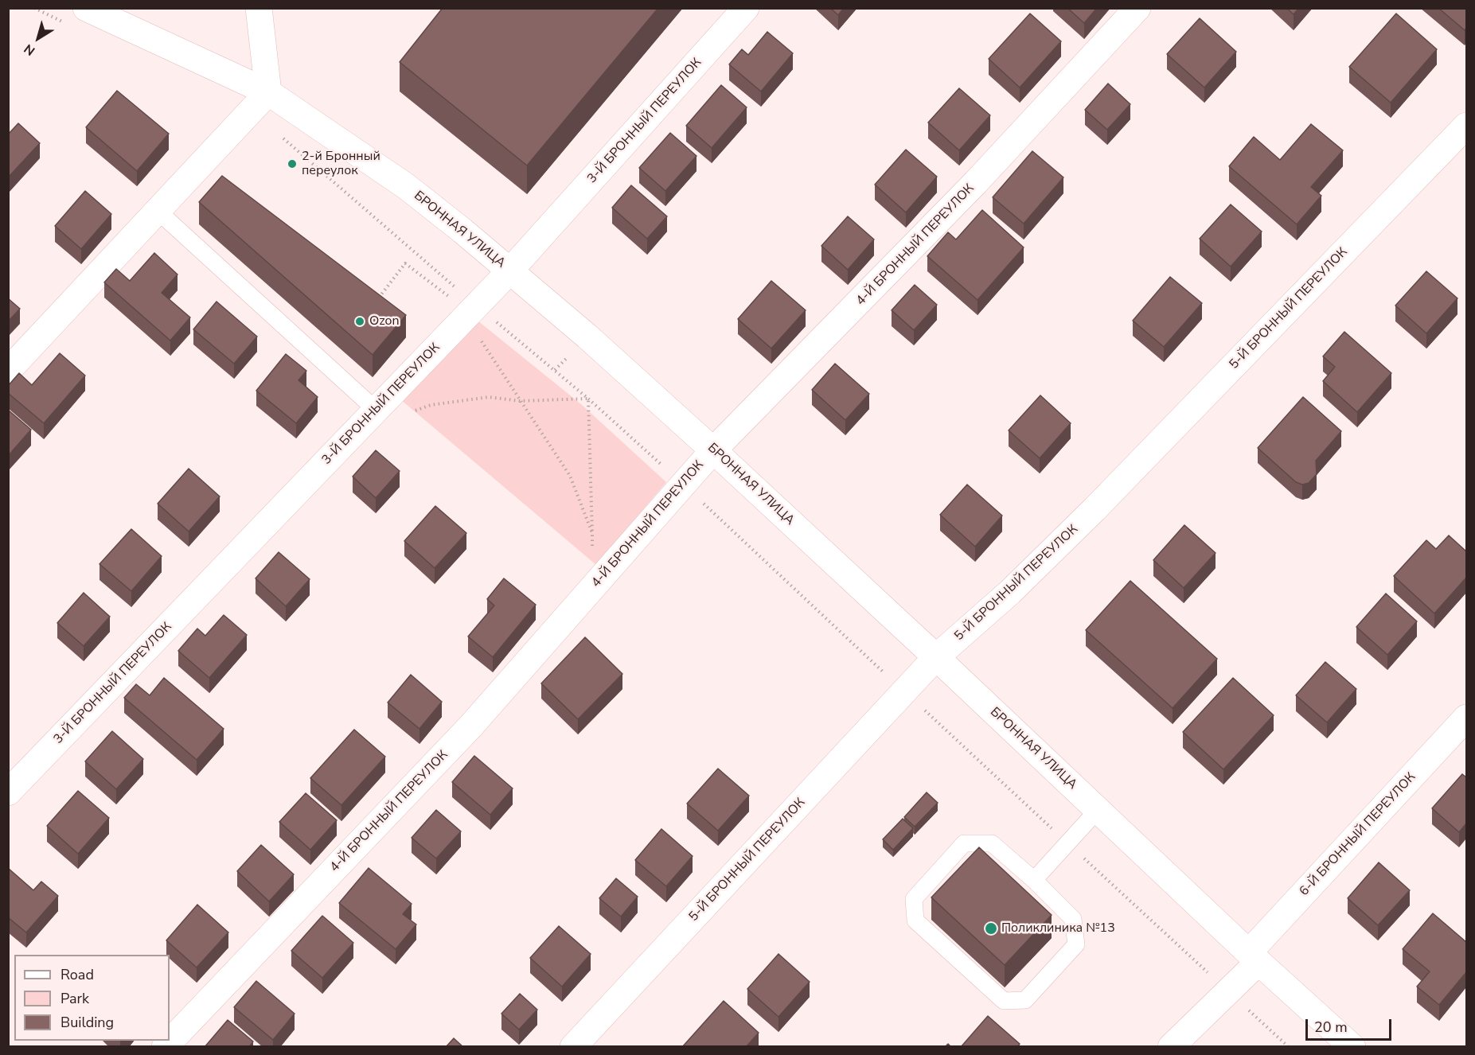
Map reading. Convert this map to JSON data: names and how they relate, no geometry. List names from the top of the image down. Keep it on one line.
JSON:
{"streets":{"street":["3-Й БРОННЫЙ ПЕРЕУЛОК","БРОННАЯ УЛИЦА","4-Й БРОННЫЙ ПЕРЕУЛОК","5-Й БРОННЫЙ ПЕРЕУЛОК","6-Й БРОННЫЙ ПЕРЕУЛОК"]},"crossings":[["3-Й БРОННЫЙ ПЕРЕУЛОК","БРОННАЯ УЛИЦА"],["БРОННАЯ УЛИЦА","4-Й БРОННЫЙ ПЕРЕУЛОК"],["БРОННАЯ УЛИЦА","5-Й БРОННЫЙ ПЕРЕУЛОК"],["БРОННАЯ УЛИЦА","6-Й БРОННЫЙ ПЕРЕУЛОК"]],"places":["2-й Бронный переулок","Ozon","Поликлиника №13"],"legend":["Road","Park","Building"],"scale_bar":"20 m","north":"bottom left"}
